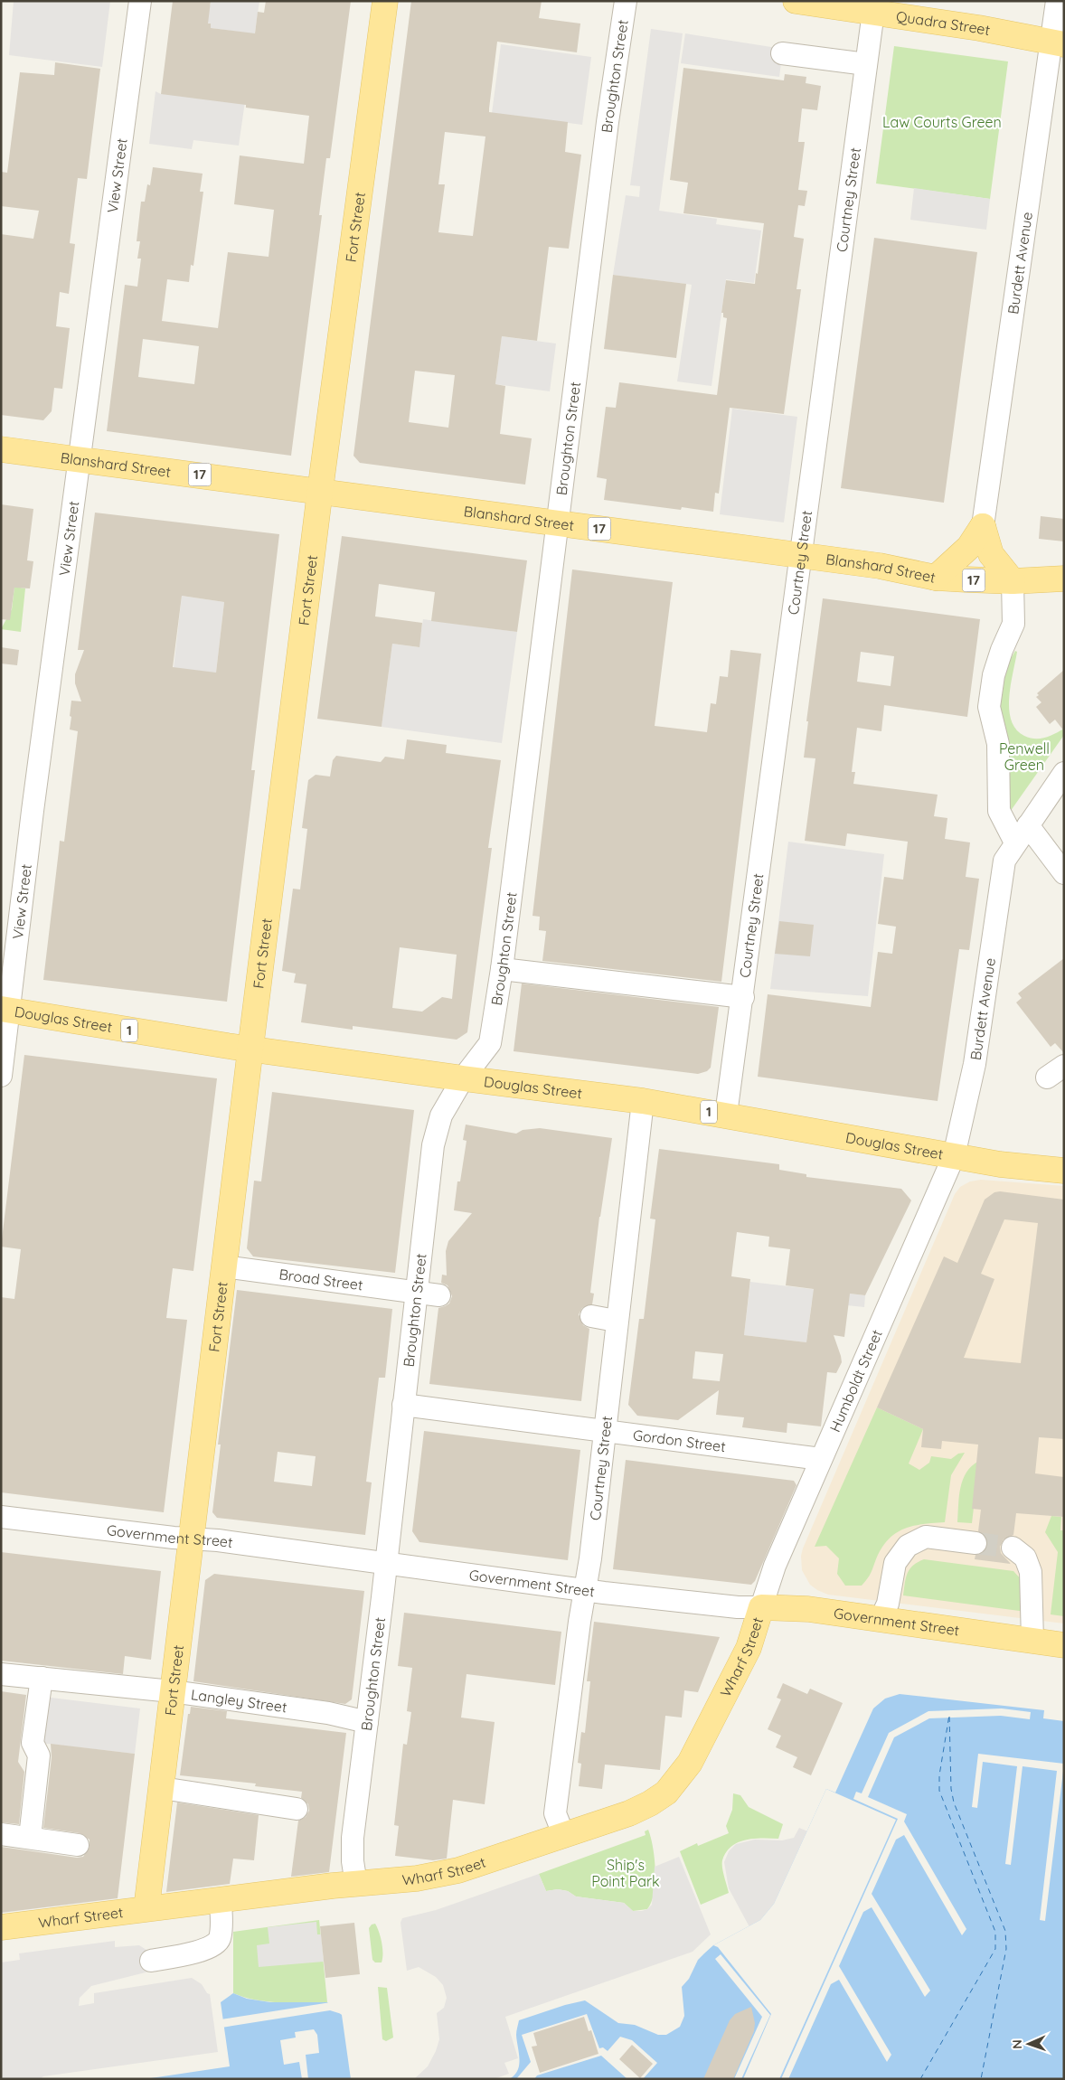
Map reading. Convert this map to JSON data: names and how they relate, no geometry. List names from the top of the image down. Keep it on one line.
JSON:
{"streets":{"main road":["Quadra Street","Fort Street","Blanshard Street","17","Douglas Street","1","Government Street","Wharf Street"],"street":["Broughton Street","View Street","Courtney Street","Burdett Avenue","Broad Street","Humboldt Street","Gordon Street","Langley Street"]},"crossings":[["Quadra Street","Courtney Street"],["Quadra Street","Burdett Avenue"],["Broughton Street","Blanshard Street"],["Broughton Street","Douglas Street"],["Broughton Street","Broad Street"],["Broughton Street","Gordon Street"],["Broughton Street","Government Street"],["Broughton Street","Wharf Street"],["Broughton Street","Langley Street"],["View Street","Blanshard Street"],["View Street","Douglas Street"],["Courtney Street","Blanshard Street"],["Courtney Street","Douglas Street"],["Courtney Street","Gordon Street"],["Courtney Street","Government Street"],["Courtney Street","Wharf Street"],["Fort Street","Blanshard Street"],["Fort Street","Douglas Street"],["Fort Street","Broad Street"],["Fort Street","Government Street"],["Fort Street","Wharf Street"],["Fort Street","Langley Street"],["Burdett Avenue","Douglas Street"],["Burdett Avenue","Humboldt Street"],["Douglas Street","Humboldt Street"],["Humboldt Street","Gordon Street"],["Humboldt Street","Government Street"],["Humboldt Street","Wharf Street"],["Government Street","Wharf Street"]],"parks":["Law Courts Green","Penwell Green","Ship's Point Park"],"north":"left"}
